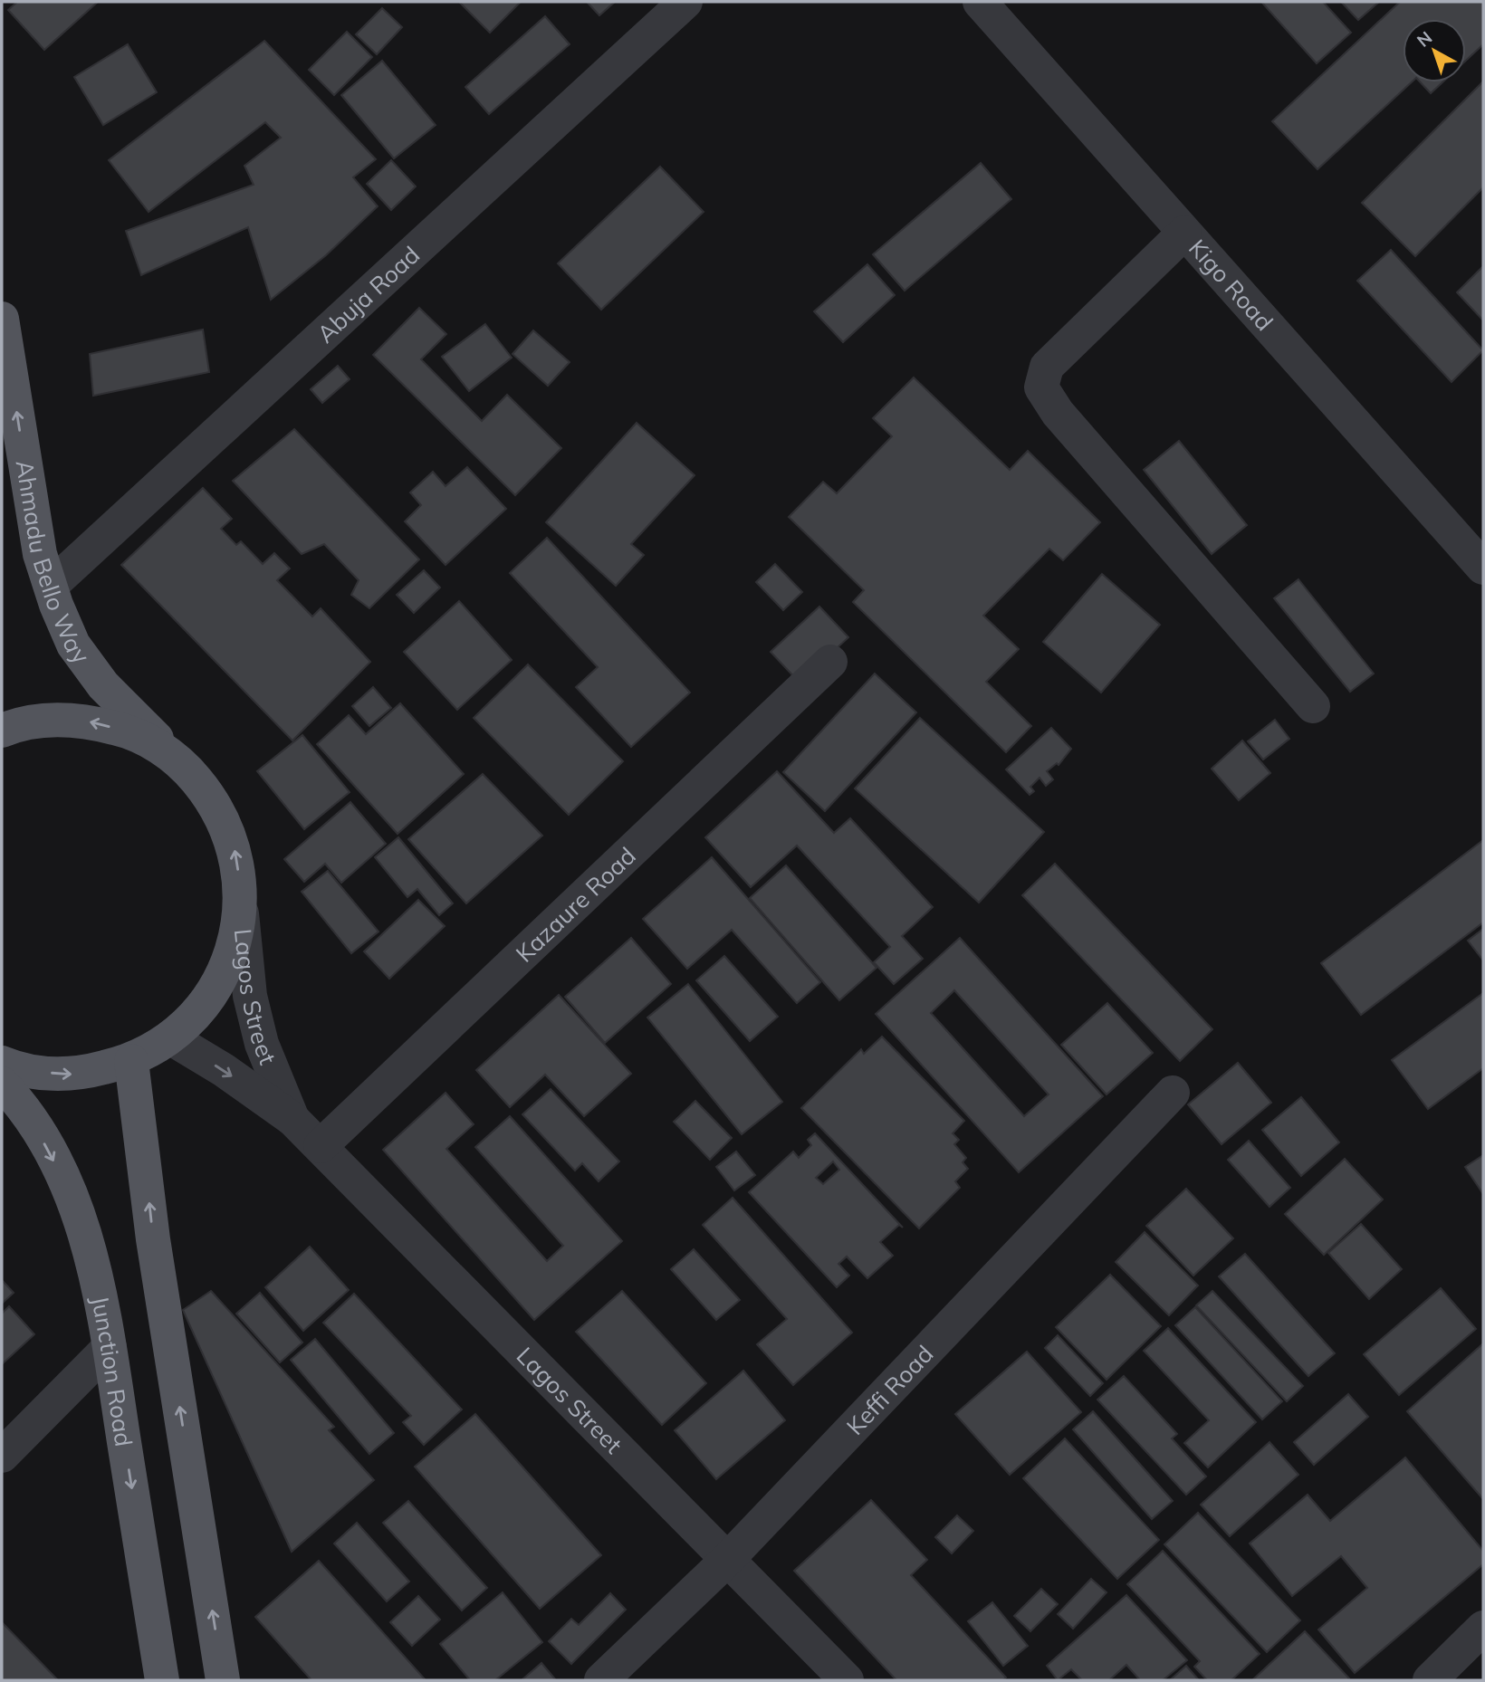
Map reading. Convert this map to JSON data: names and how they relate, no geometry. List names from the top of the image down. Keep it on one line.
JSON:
{"streets":{"main road":["Ahmadu Bello Way","Junction Road"],"street":["Kigo Road","Abuja Road","Kazaure Road","Lagos Street","Keffi Road"]},"crossings":[["Abuja Road","Ahmadu Bello Way"],["Kazaure Road","Lagos Street"],["Lagos Street","Keffi Road"]],"one_way":["Ahmadu Bello Way"],"north":"top left"}
